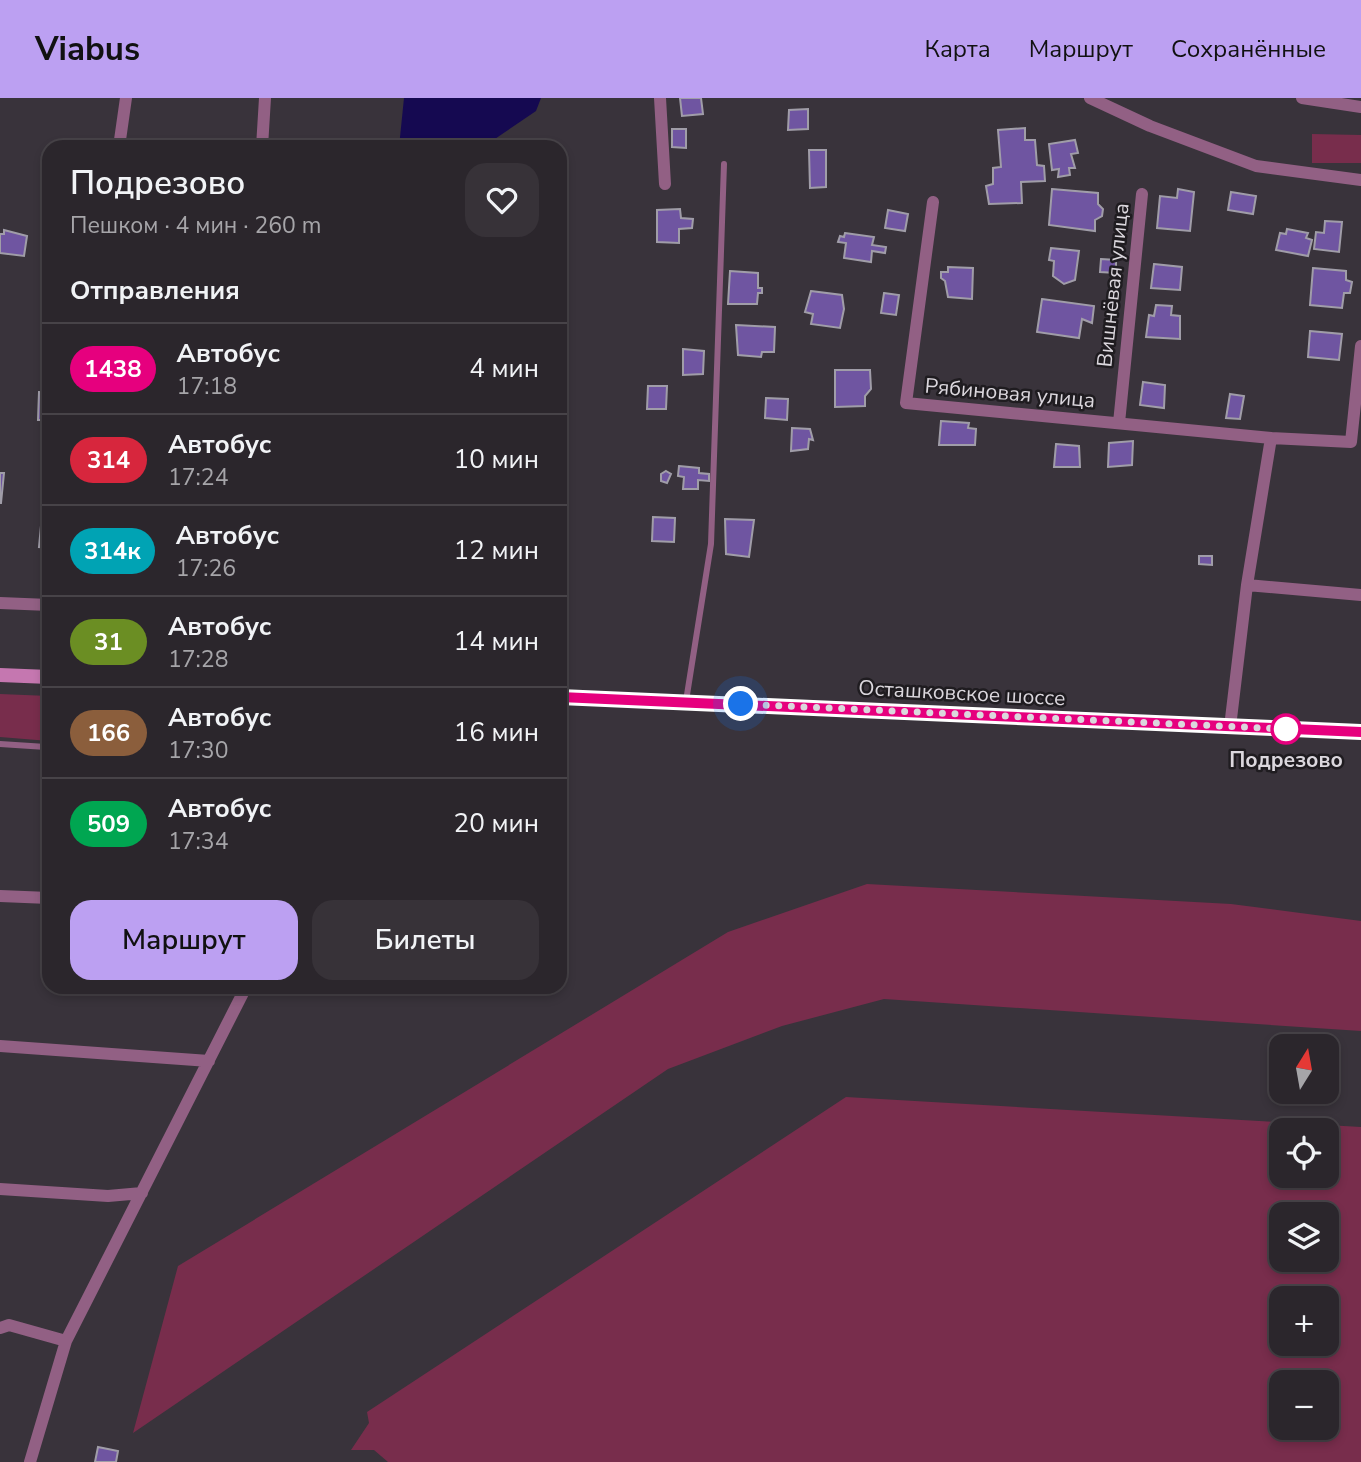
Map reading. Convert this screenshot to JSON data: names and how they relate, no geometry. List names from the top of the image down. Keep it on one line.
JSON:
{"streets":{"main road":["Осташковское шоссе"],"street":["Вишнёвая улица","Рябиновая улица"]},"crossings":[["Вишнёвая улица","Рябиновая улица"]],"places":["Подрезово"],"lines":["bus line 1438"],"north":"top","page":{"header":"Viabus","nav":["Карта","Маршрут","Сохранённые"],"heading":[["Подрезово","Пешком · 4 мин · 260 m"],"Отправления"],"list":[{"mark":"1438","name":"Автобус","note":"17:18","value":"4 мин"},{"mark":"314","name":"Автобус","note":"17:24","value":"10 мин"},{"mark":"314к","name":"Автобус","note":"17:26","value":"12 мин"},{"mark":"31","name":"Автобус","note":"17:28","value":"14 мин"},{"mark":"166","name":"Автобус","note":"17:30","value":"16 мин"},{"mark":"509","name":"Автобус","note":"17:34","value":"20 мин"}],"buttons":["Маршрут","Билеты"],"map_buttons":["+","−"]}}
